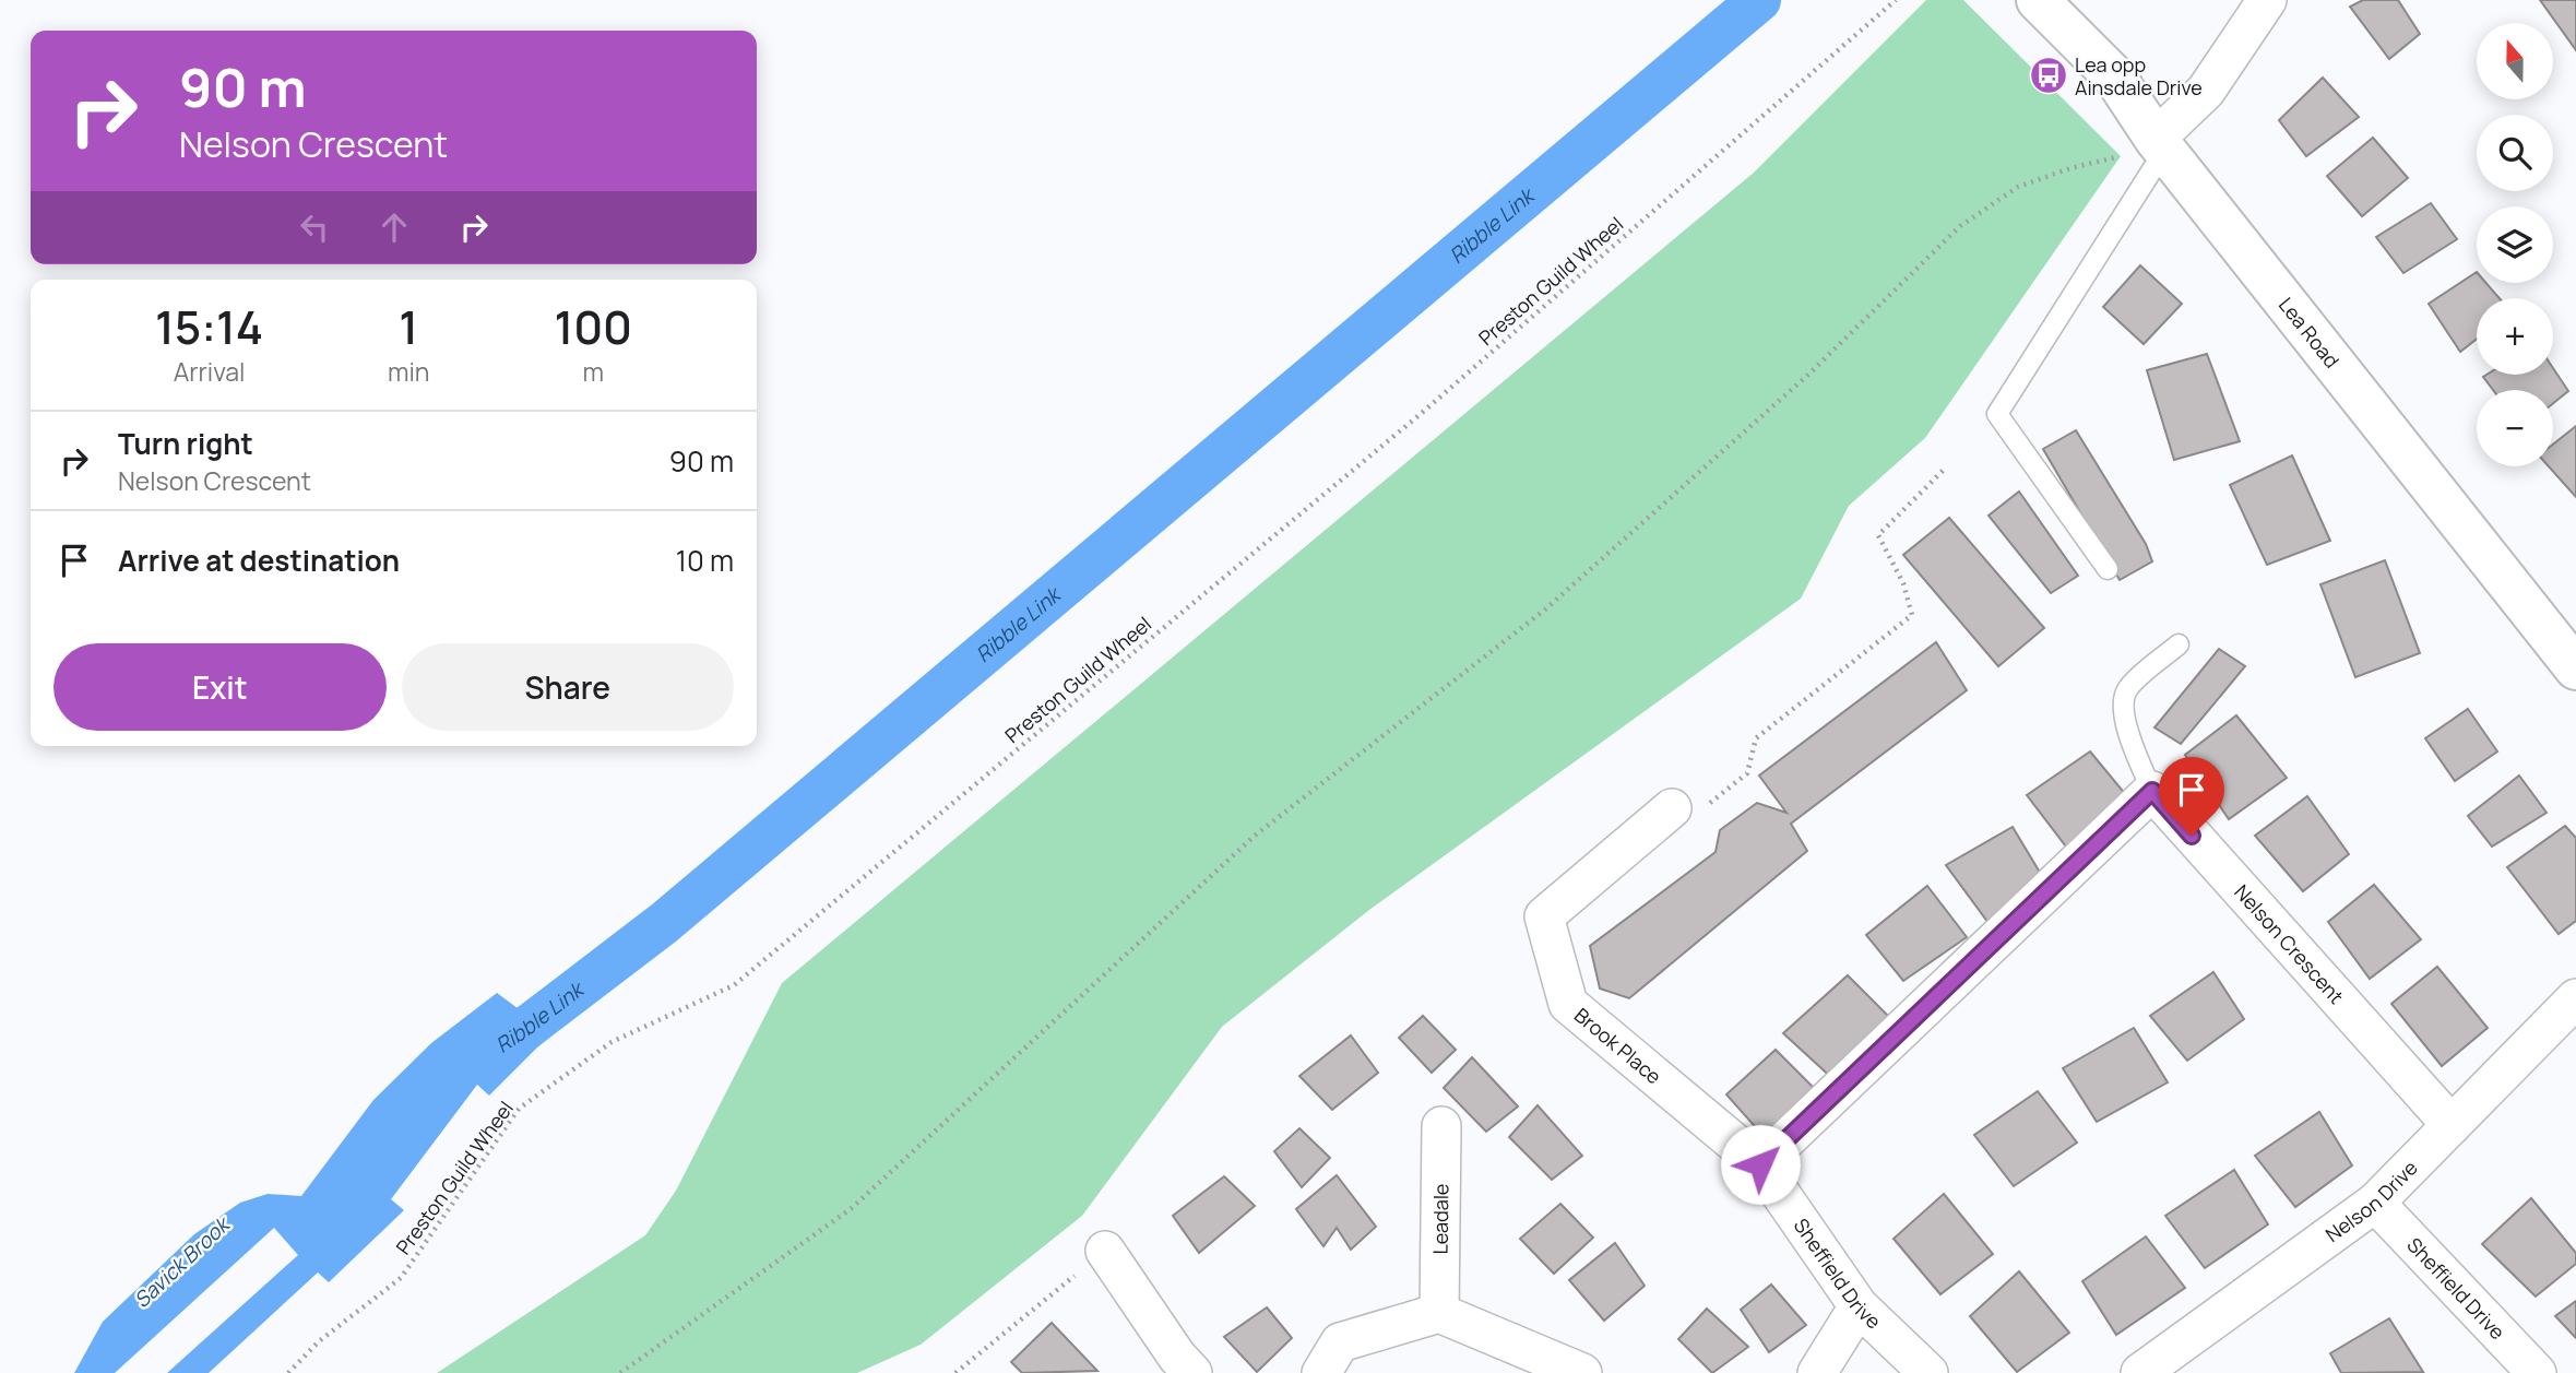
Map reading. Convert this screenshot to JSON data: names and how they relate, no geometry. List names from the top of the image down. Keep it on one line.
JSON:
{"streets":{"street":["Lea Road","Nelson Crescent","Brook Place","Nelson Drive","Leadale","Sheffield Drive"],"path":["Preston Guild Wheel"]},"crossings":[["Nelson Crescent","Nelson Drive"],["Brook Place","Sheffield Drive"],["Nelson Drive","Sheffield Drive"]],"water":["Ribble Link","Savick Brook"],"places":{"bus stop":["Lea opp Ainsdale Drive"]},"north":"top","page":{"map_buttons":["+","−"],"turn":["90 m","Nelson Crescent"],"eta":["15:14","Arrival","1","min","100","m"],"list":[{"name":"Turn right","note":"Nelson Crescent","value":"90 m"},{"name":"Arrive at destination","value":"10 m"}],"buttons":["Exit","Share"]}}
